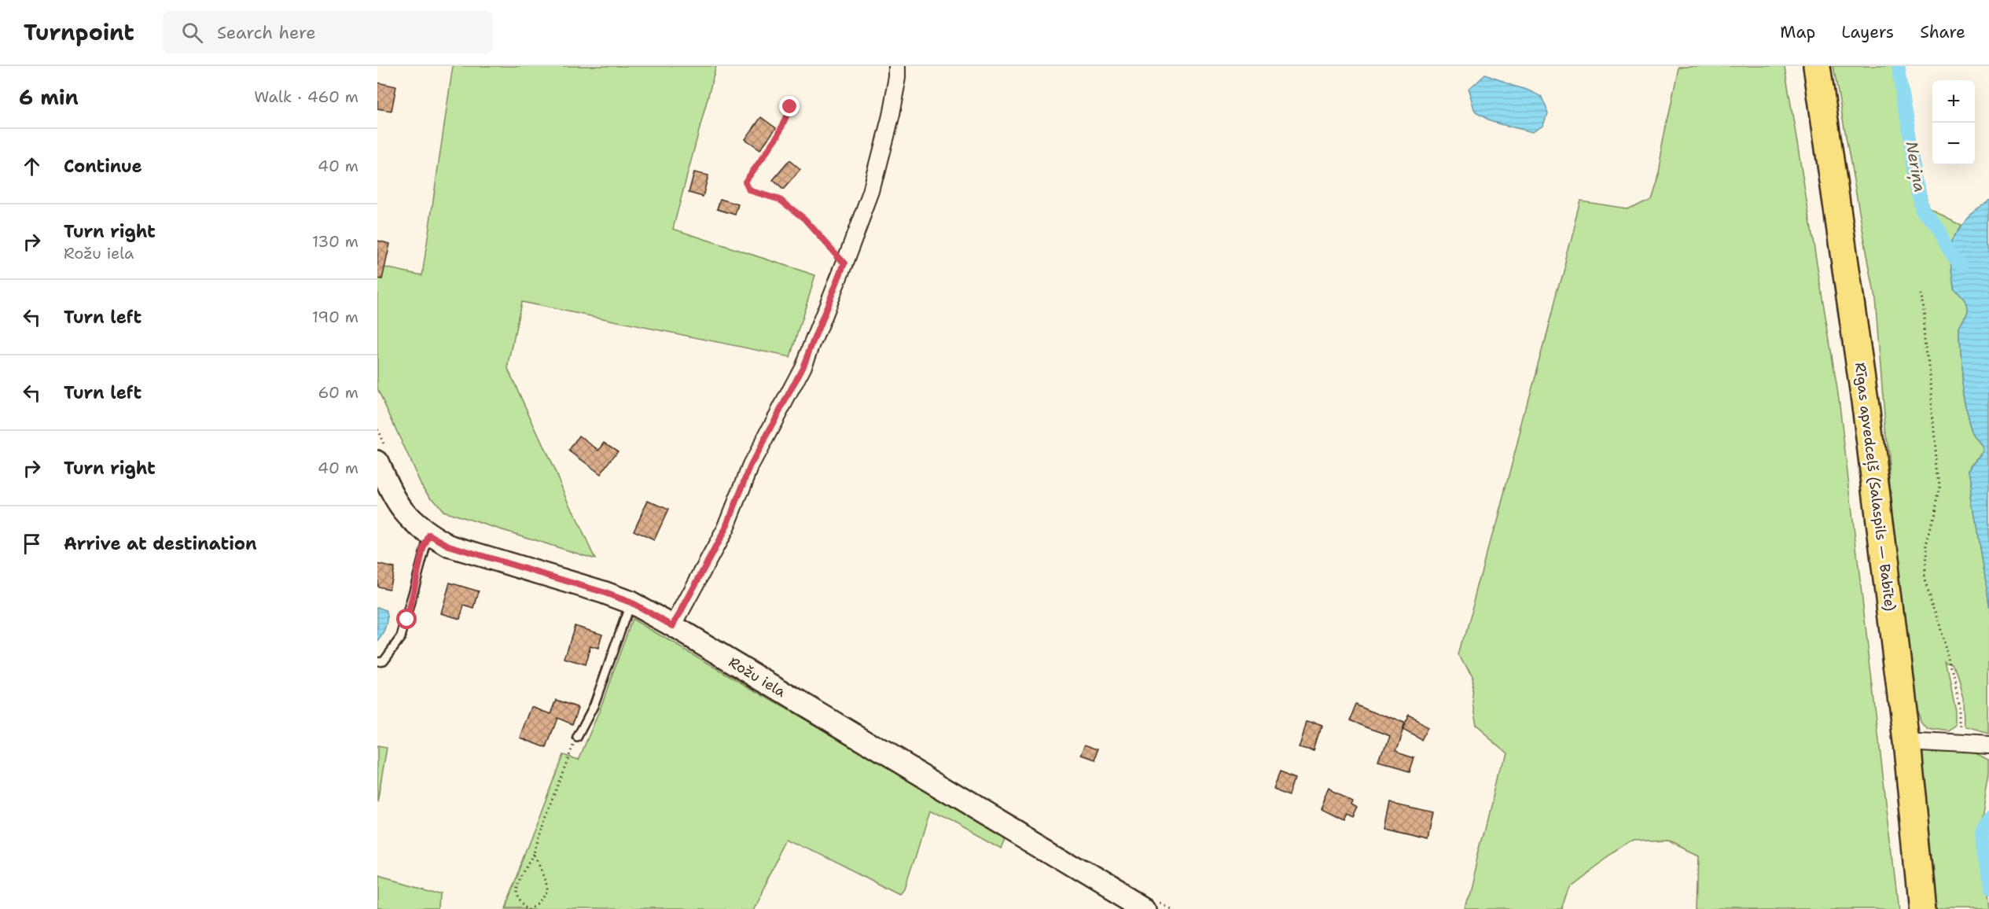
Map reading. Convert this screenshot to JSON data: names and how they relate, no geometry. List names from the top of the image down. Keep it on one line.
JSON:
{"streets":{"highway":["Rīgas apvedceļš (Salaspils — Babīte)"],"street":["Rožu iela"]},"water":["Neriņa"],"page":{"header":"Turnpoint","search":"Search here","nav":["Map","Layers","Share"],"heading":["6 min","Walk · 460 m"],"map_buttons":["+","−"],"list":[["Continue","40 m"],["Turn right","Rožu iela","130 m"],["Turn left","190 m"],["Turn left","60 m"],["Turn right","40 m"],"Arrive at destination"]}}
